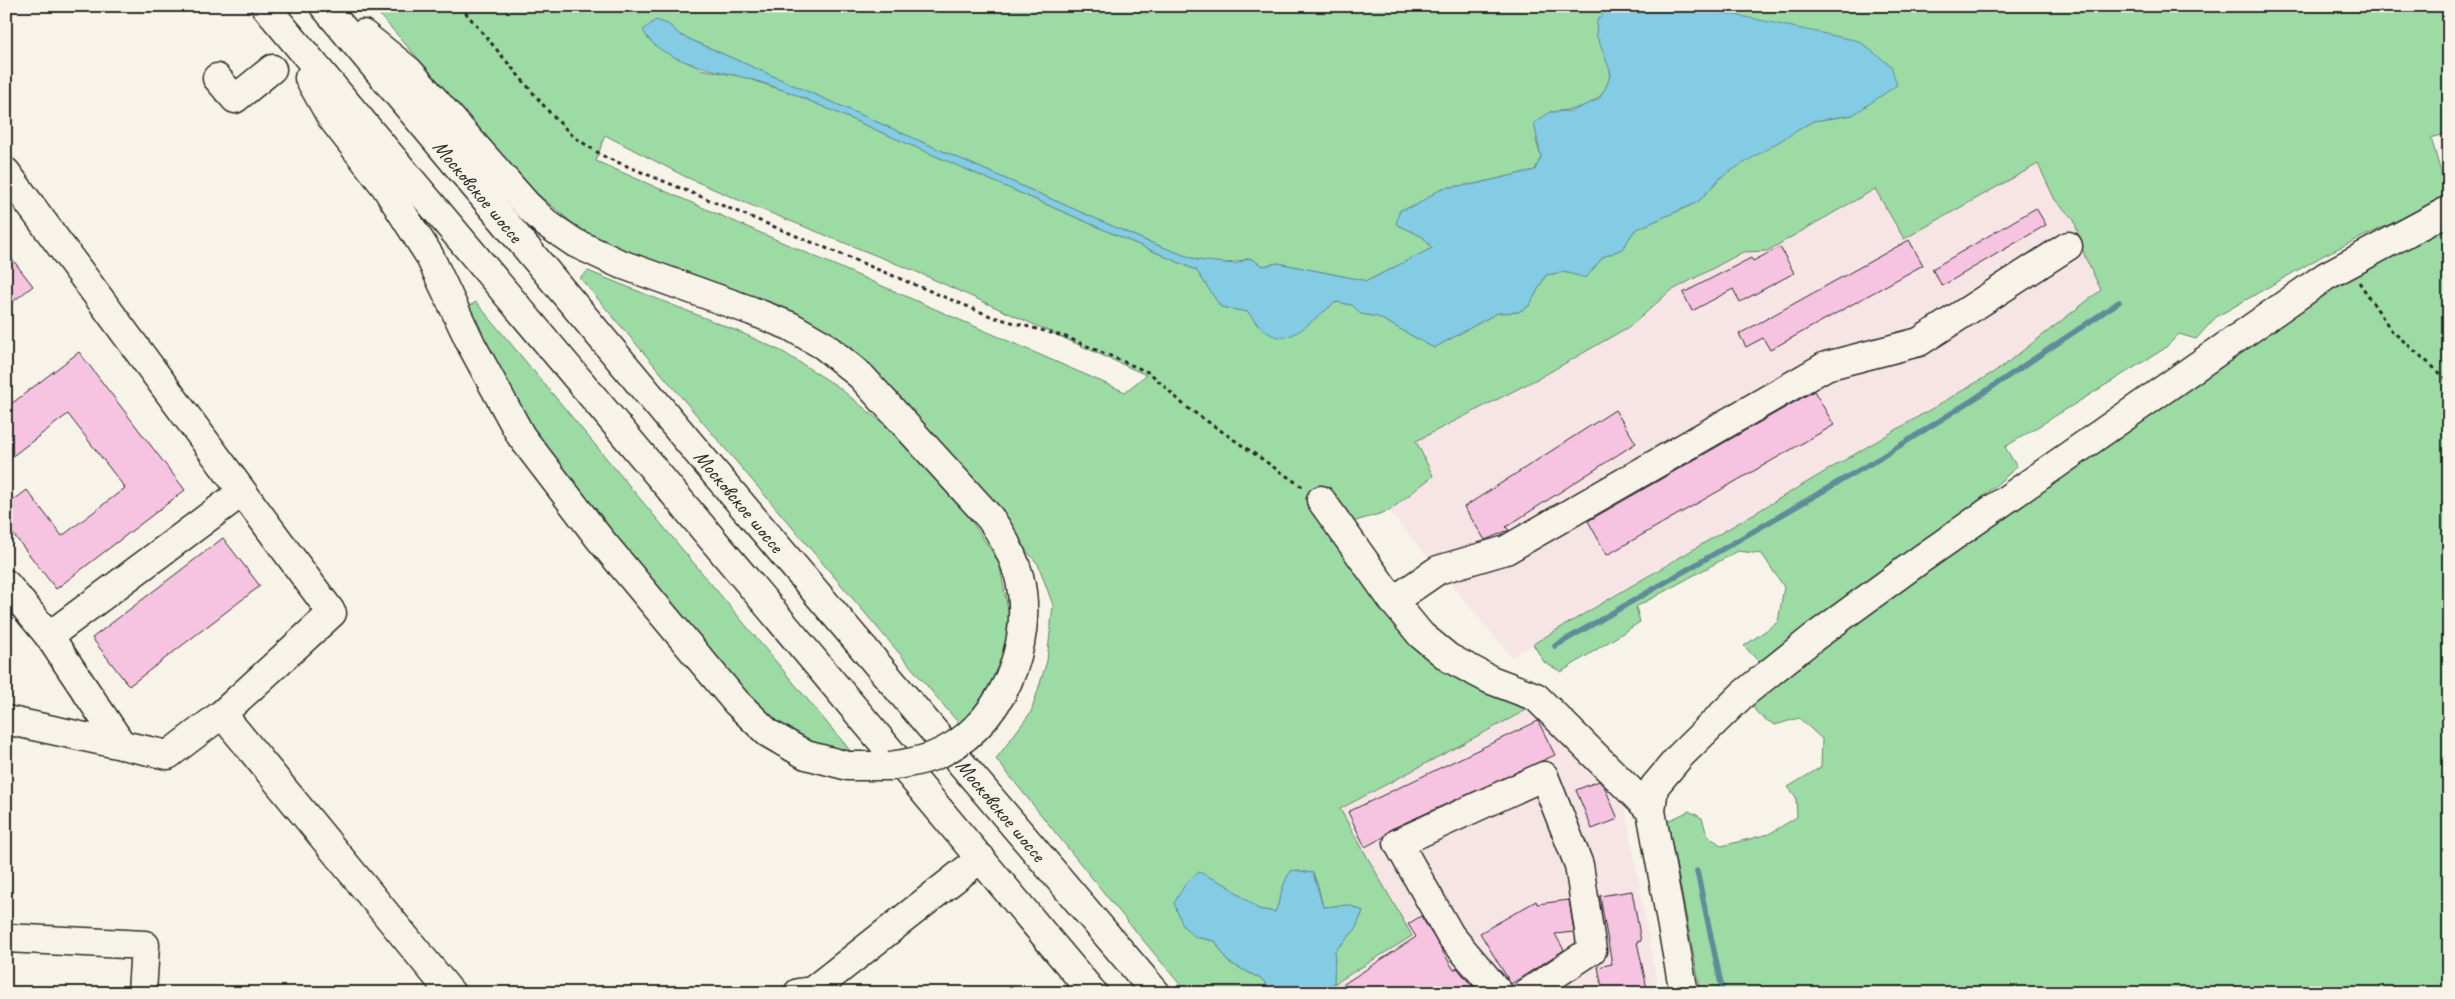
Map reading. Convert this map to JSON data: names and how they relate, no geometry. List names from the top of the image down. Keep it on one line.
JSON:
{"streets":{"main road":["Московское шоссе"]}}
